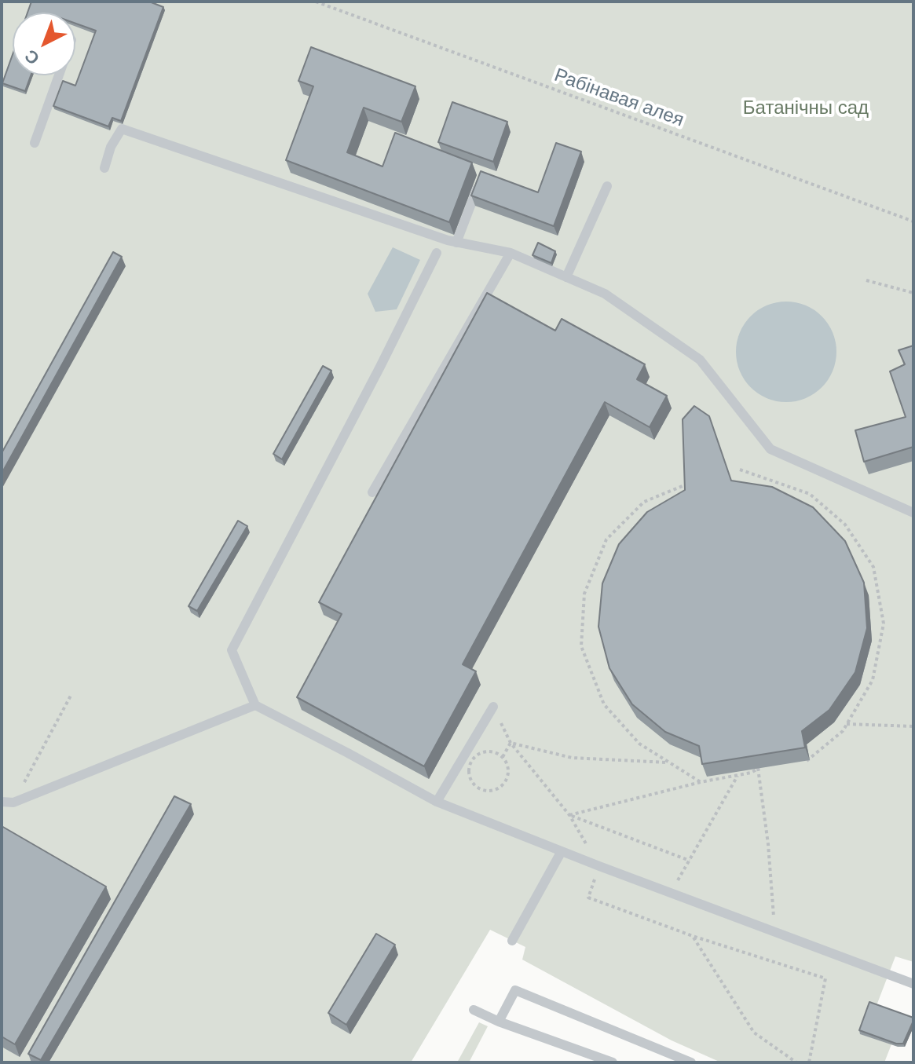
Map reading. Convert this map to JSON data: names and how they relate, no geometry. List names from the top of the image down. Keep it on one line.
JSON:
{"streets":{"path":["Рабінавая алея"]},"parks":["Батанічны сад"],"north":"bottom left"}
